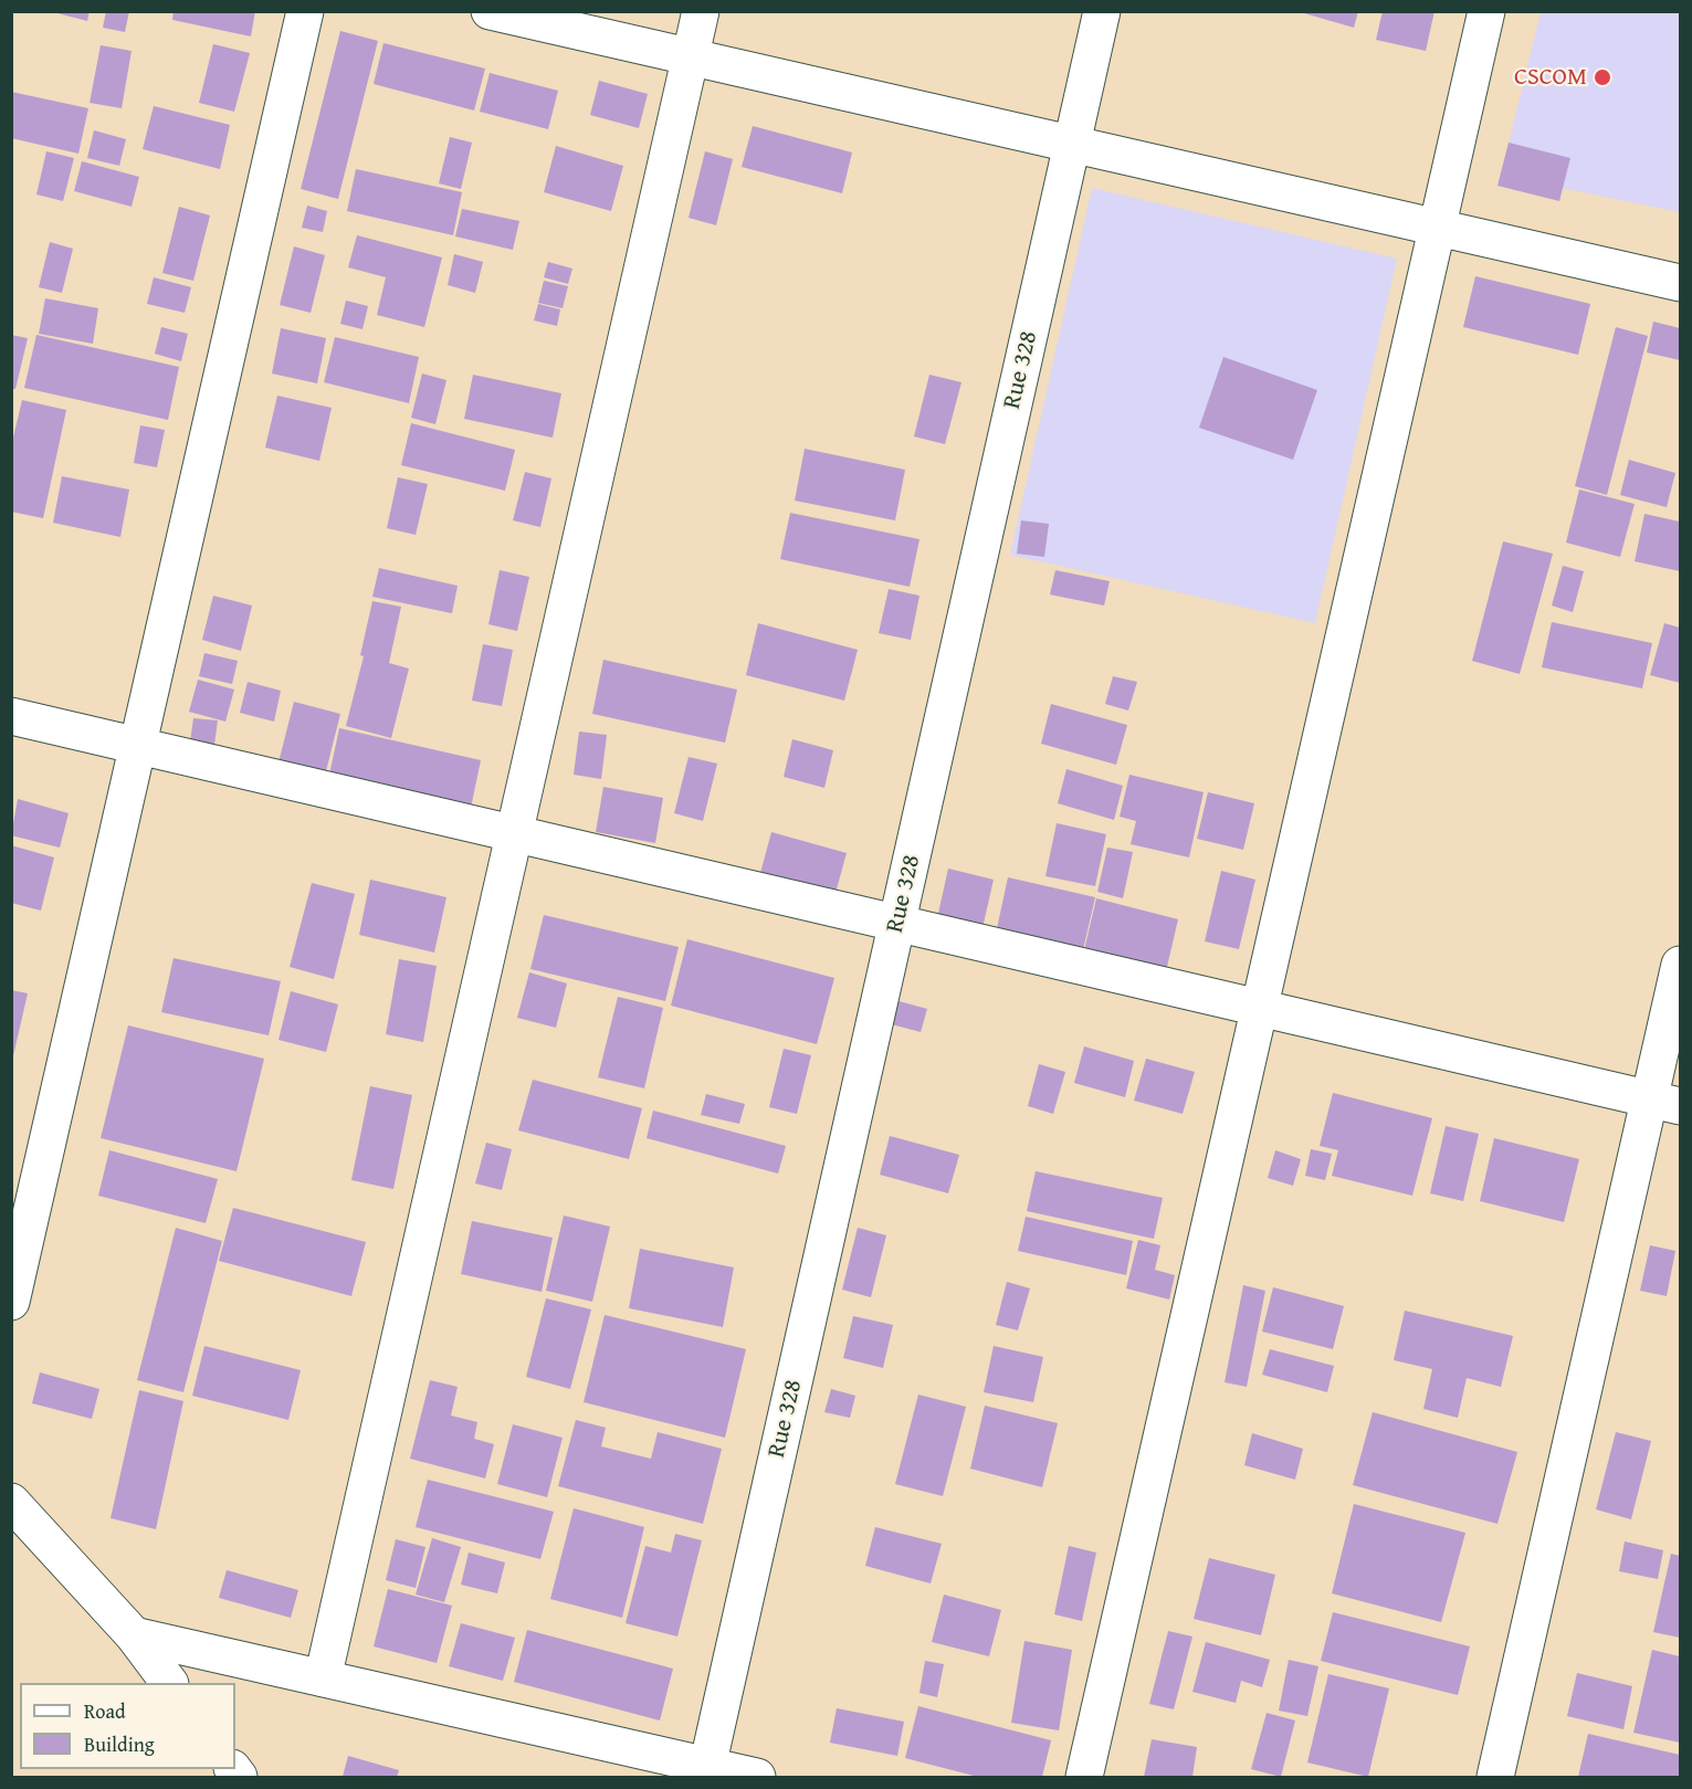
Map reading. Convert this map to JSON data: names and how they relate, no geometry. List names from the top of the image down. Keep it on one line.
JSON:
{"streets":{"street":["Rue 328"]},"places":["CSCOM"],"legend":["Road","Building"]}
